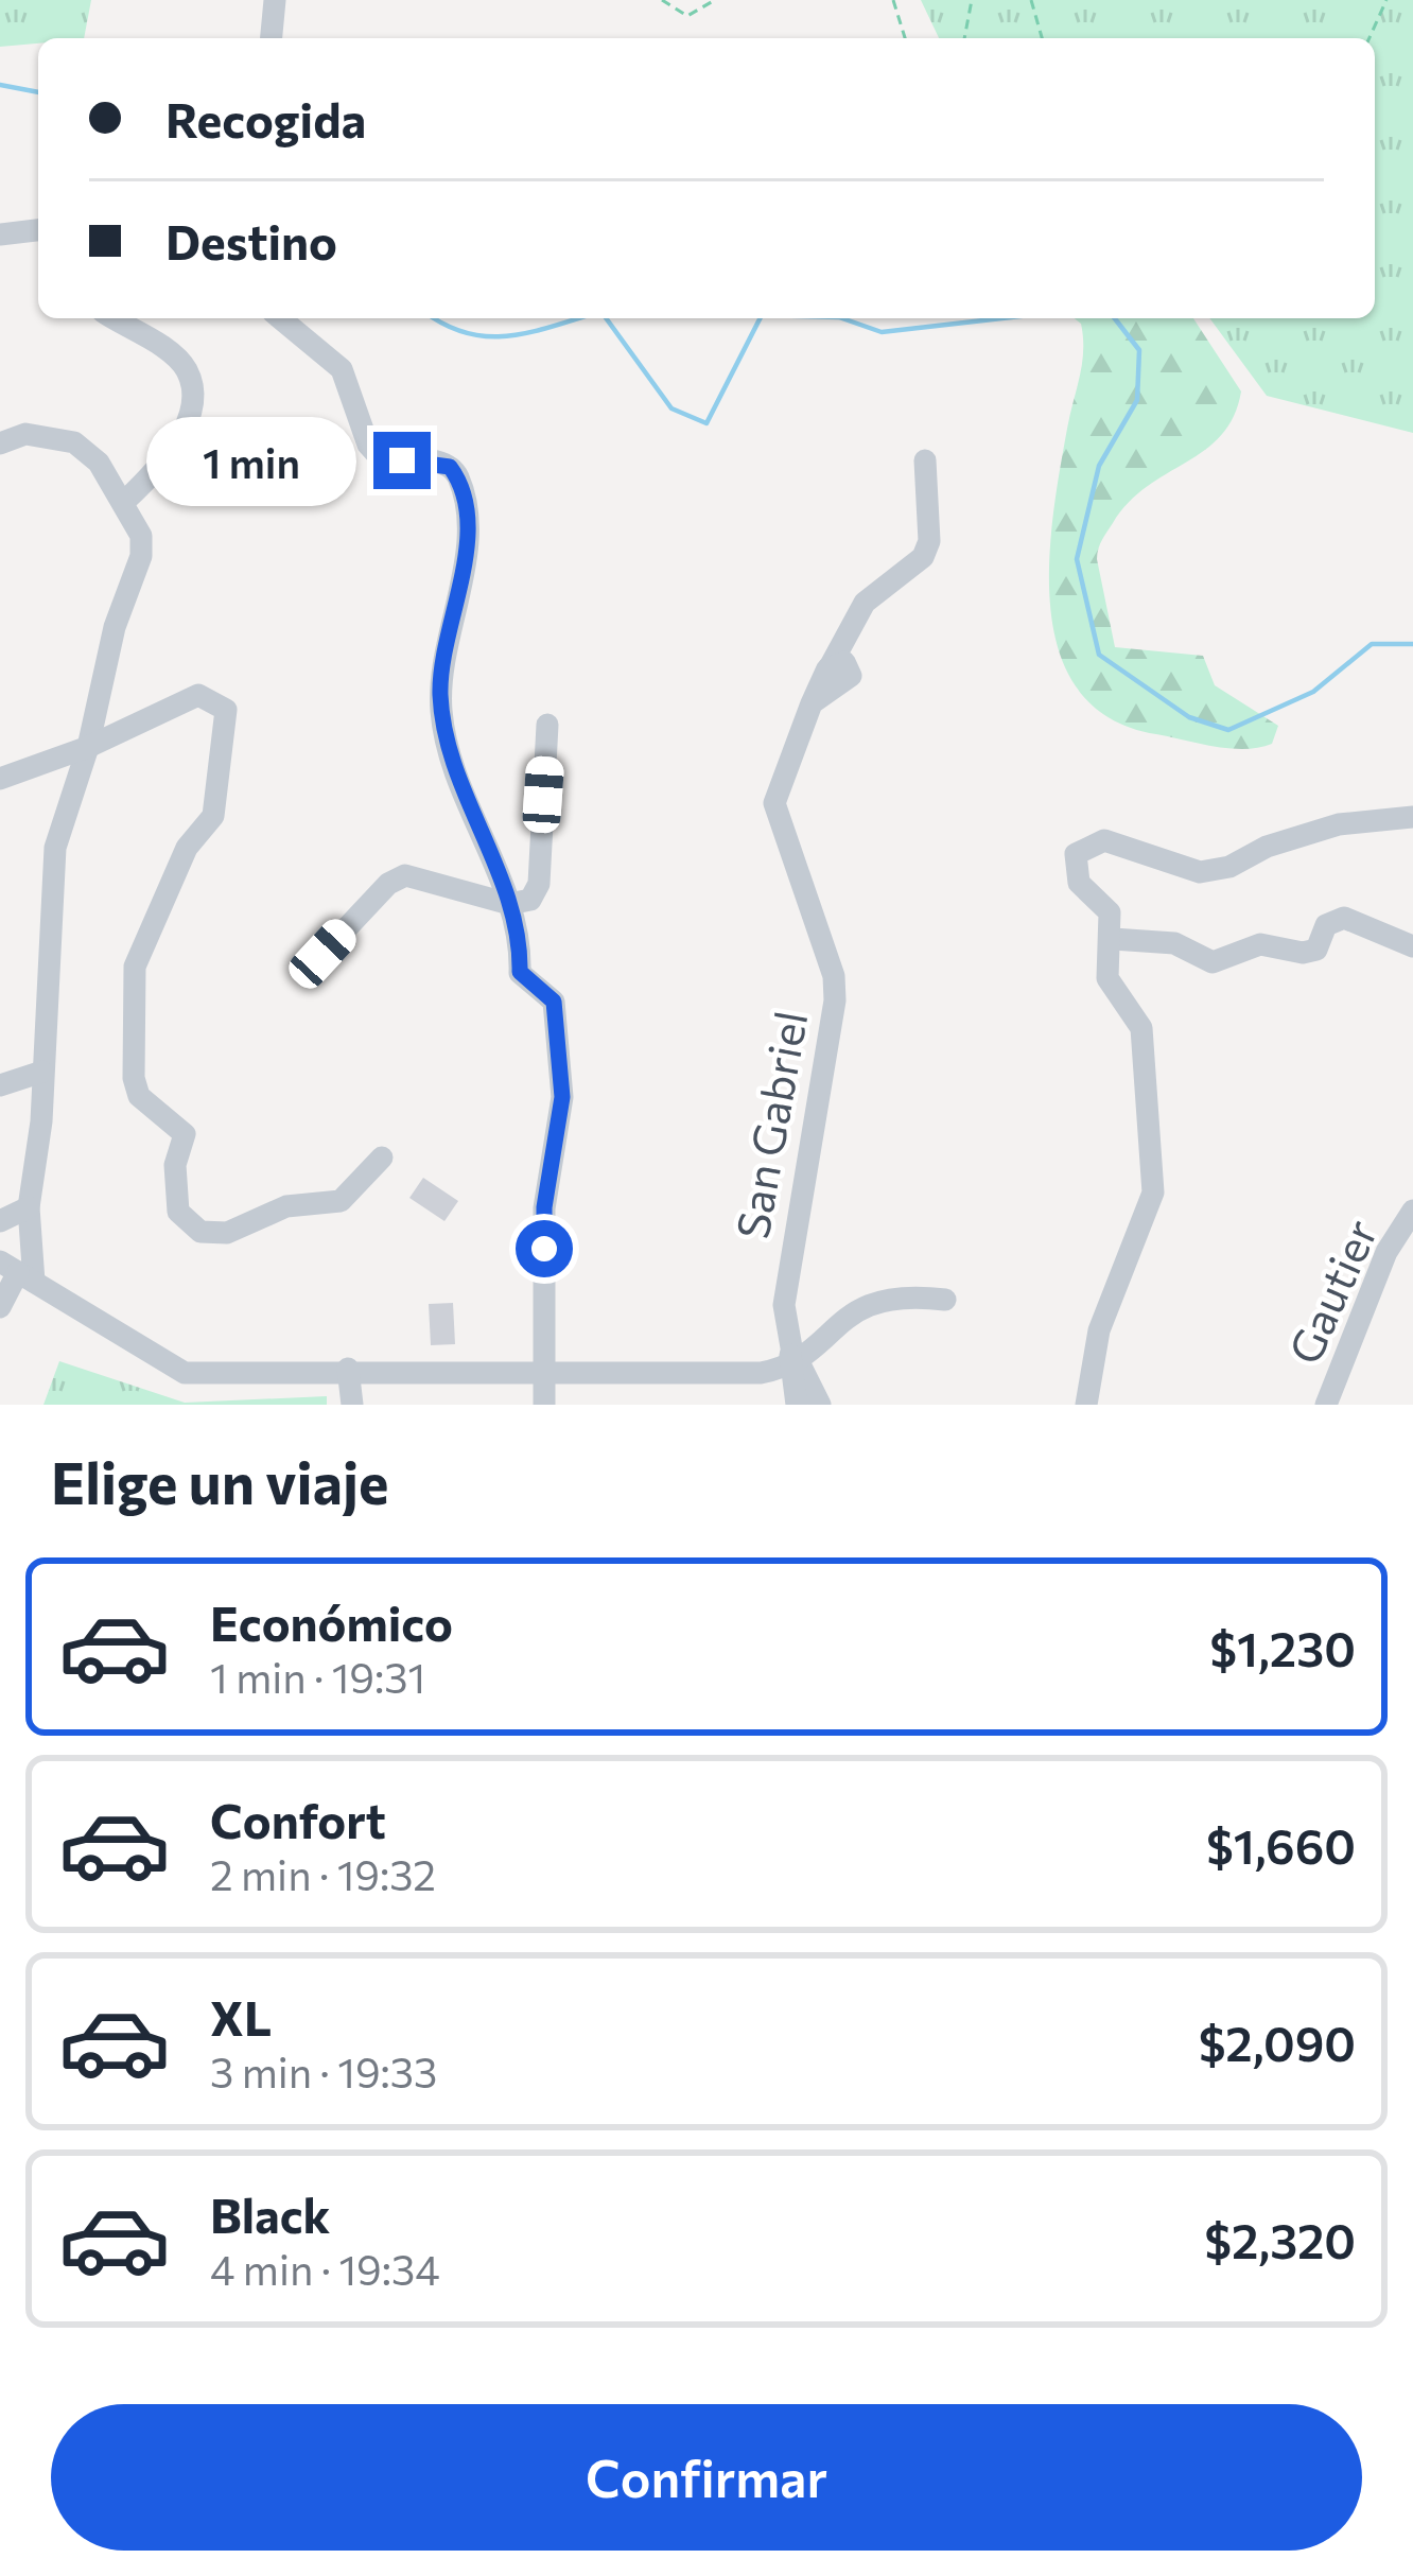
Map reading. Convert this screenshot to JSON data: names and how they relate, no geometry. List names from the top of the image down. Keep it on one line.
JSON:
{"streets":{"street":["San Gabriel","Gautier"]},"page":{"banner":["Recogida","Destino"],"bubble":"1 min","heading":"Elige un viaje","list":[{"name":"Económico","note":"1 min · 19:31","value":"$1,230"},{"name":"Confort","note":"2 min · 19:32","value":"$1,660"},{"name":"XL","note":"3 min · 19:33","value":"$2,090"},{"name":"Black","note":"4 min · 19:34","value":"$2,320"}],"buttons":"Confirmar"}}
